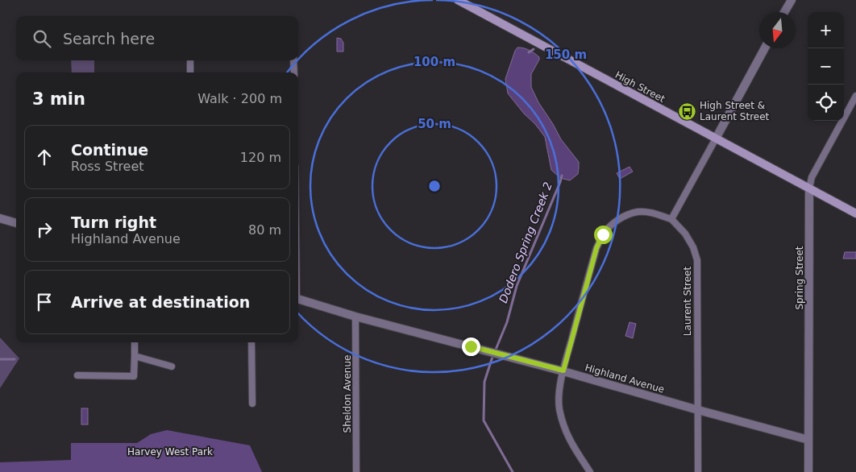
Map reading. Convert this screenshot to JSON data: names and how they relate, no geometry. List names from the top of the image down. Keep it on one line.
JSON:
{"streets":{"main road":["High Street"],"street":["Spring Street","Laurent Street","Highland Avenue","Sheldon Avenue"]},"crossings":[["High Street","Spring Street"],["Spring Street","Highland Avenue"],["Laurent Street","Highland Avenue"],["Highland Avenue","Sheldon Avenue"]],"water":["Dodero Spring Creek 2"],"parks":["Harvey West Park"],"places":{"bus stop":["High Street & Laurent Street"]},"north":"bottom","page":{"map_buttons":["+","−"],"search":"Search here","heading":["3 min","Walk · 200 m"],"list":[["Continue","Ross Street","120 m"],["Turn right","Highland Avenue","80 m"],"Arrive at destination"]},"rings":["150 m","100 m","50 m"]}
